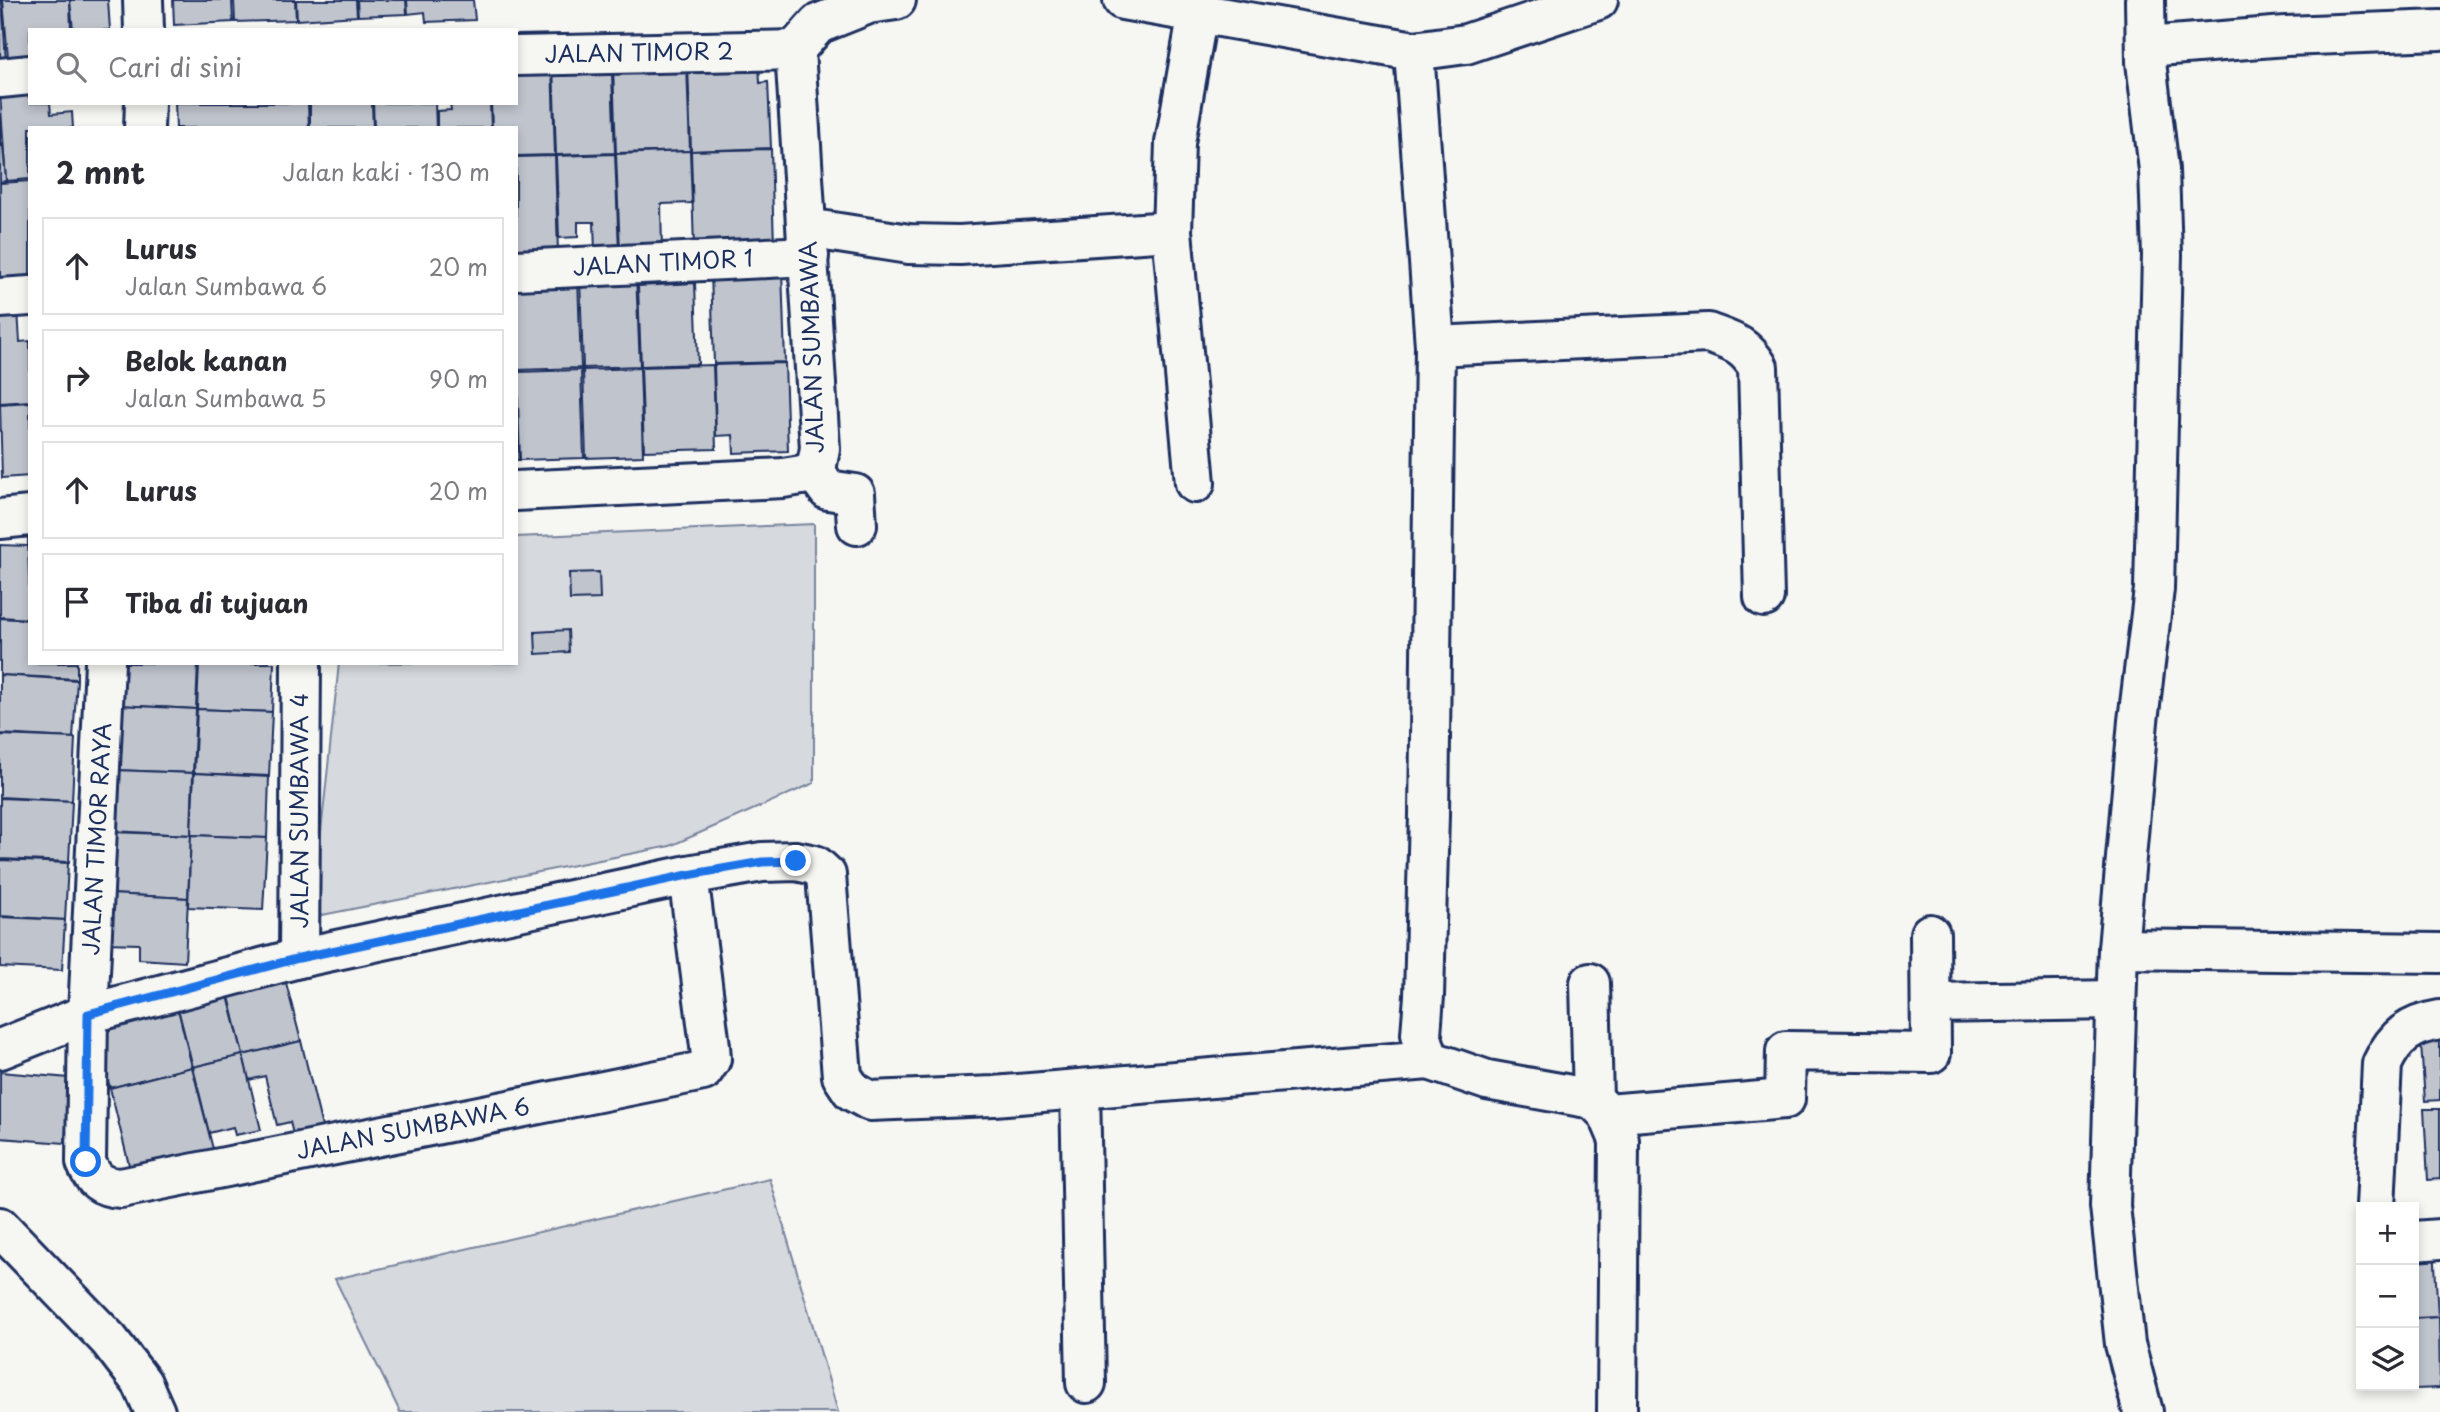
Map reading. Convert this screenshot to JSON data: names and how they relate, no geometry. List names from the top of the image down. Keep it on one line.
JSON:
{"streets":{"street":["JALAN TIMOR 2","JALAN TIMOR 1","JALAN SUMBAWA","JALAN SUMBAWA 4","JALAN TIMOR RAYA","JALAN SUMBAWA 6"]},"crossings":[["JALAN TIMOR 2","JALAN SUMBAWA"],["JALAN TIMOR 1","JALAN SUMBAWA"],["JALAN TIMOR RAYA","JALAN SUMBAWA 6"]],"page":{"search":"Cari di sini","heading":["2 mnt","Jalan kaki · 130 m"],"list":[["Lurus","Jalan Sumbawa 6","20 m"],["Belok kanan","Jalan Sumbawa 5","90 m"],["Lurus","20 m"],"Tiba di tujuan"],"map_buttons":["+","−"]}}
